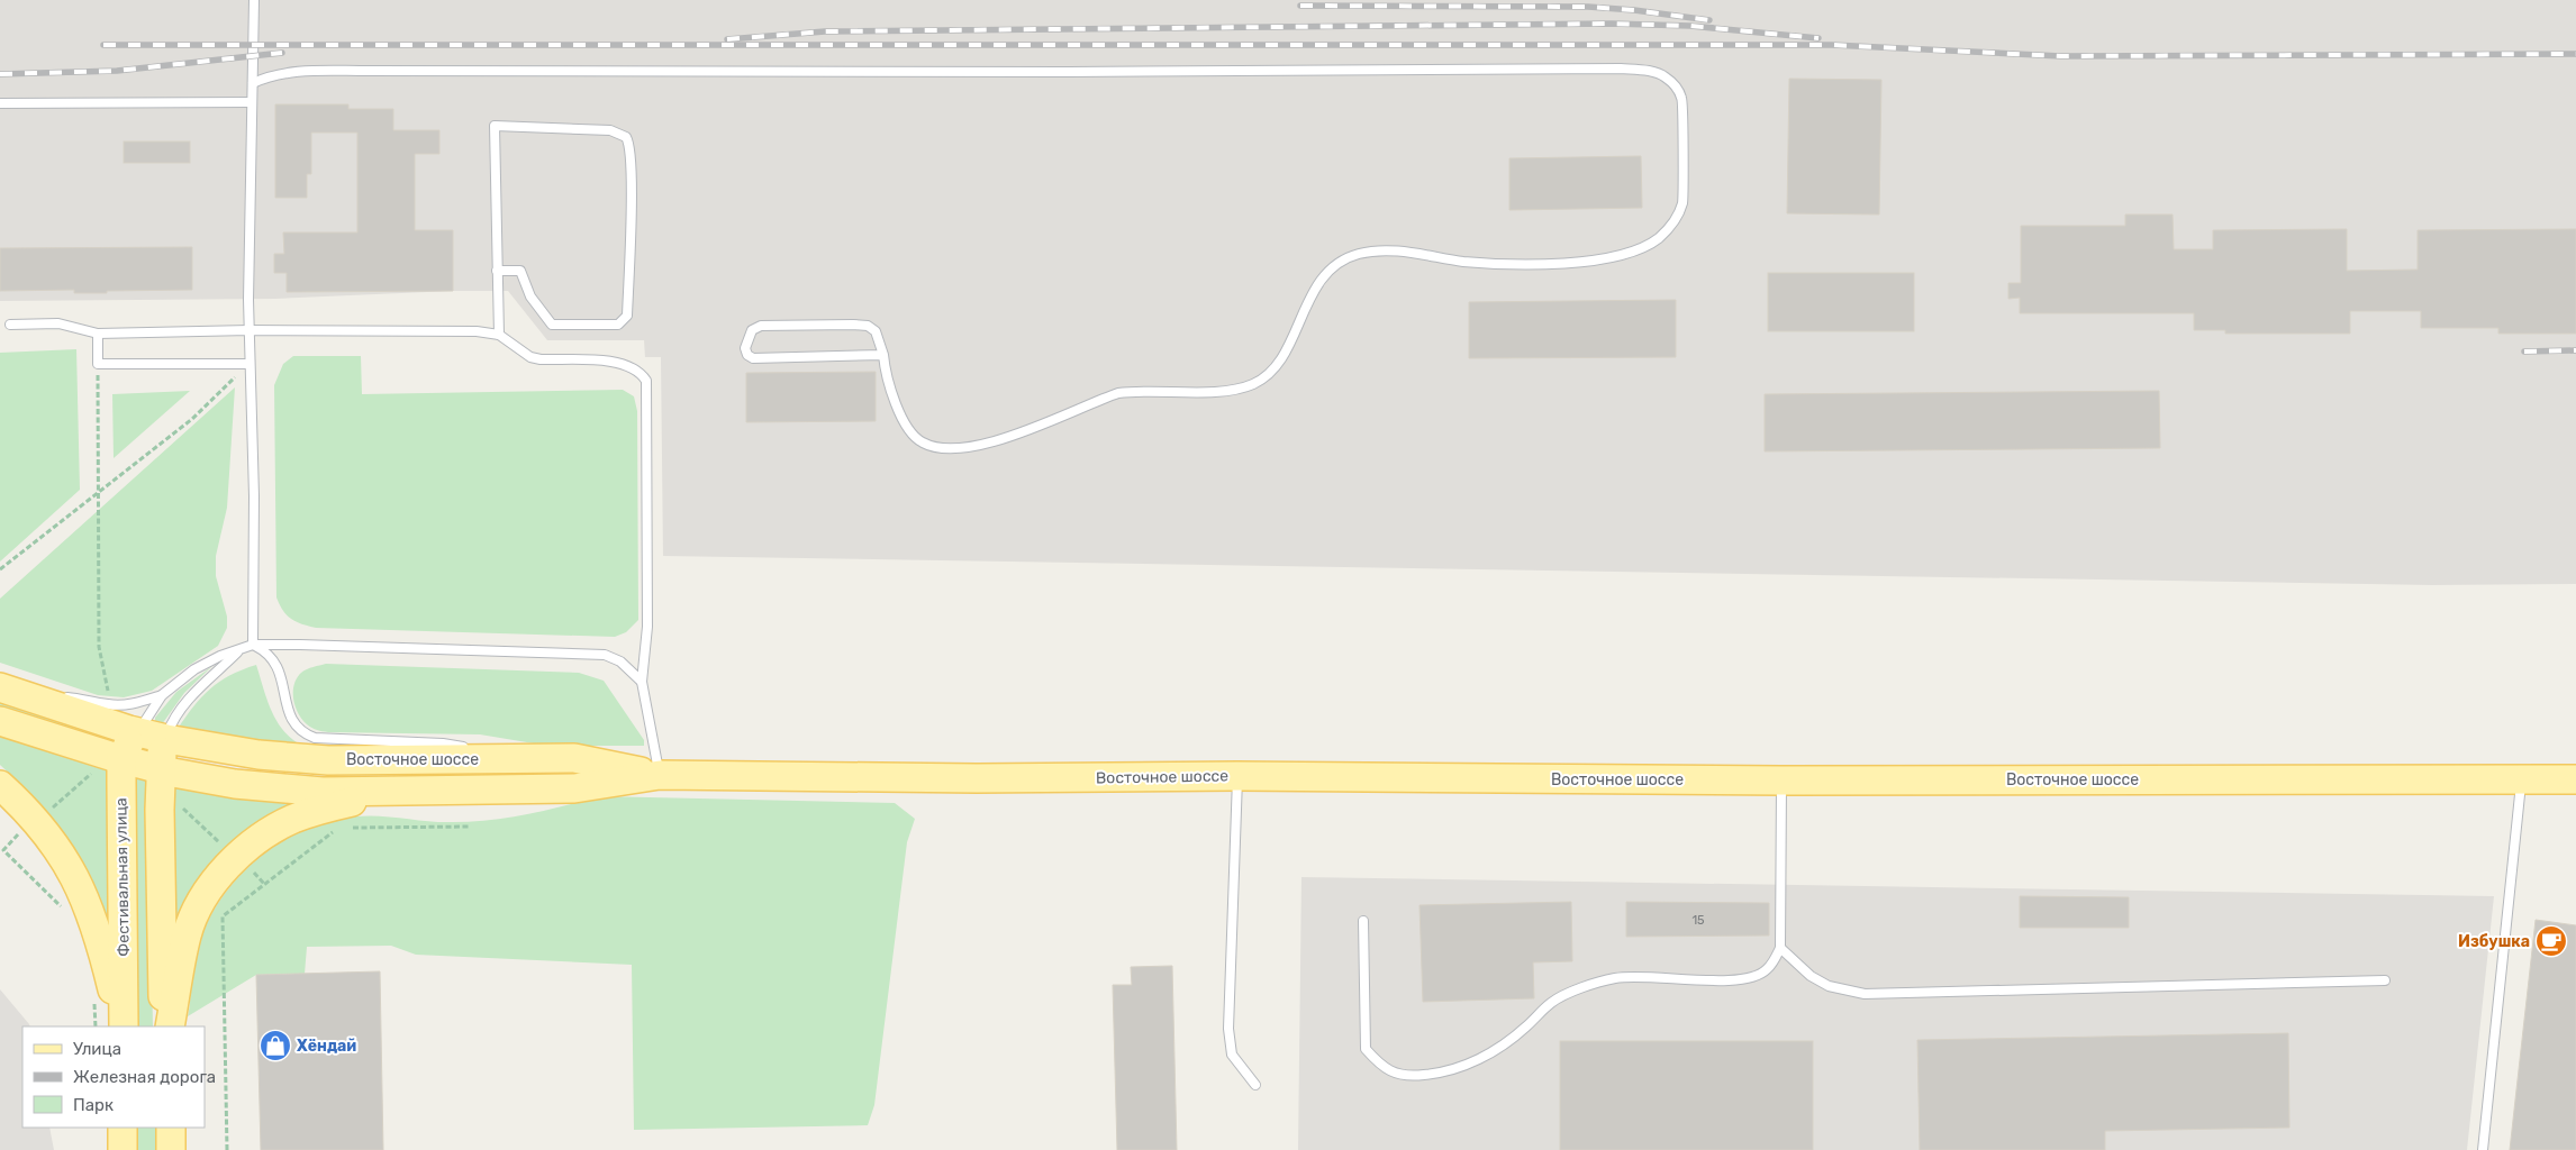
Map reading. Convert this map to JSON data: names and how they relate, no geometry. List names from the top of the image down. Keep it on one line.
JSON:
{"streets":{"main road":["Восточное шоссе","Фестивальная улица"]},"crossings":[["Восточное шоссе","Фестивальная улица"]],"places":{"cafe":["Избушка"],"shop":["Хёндай"]},"house_numbers":["15"],"legend":["Улица","Железная дорога","Парк"]}
